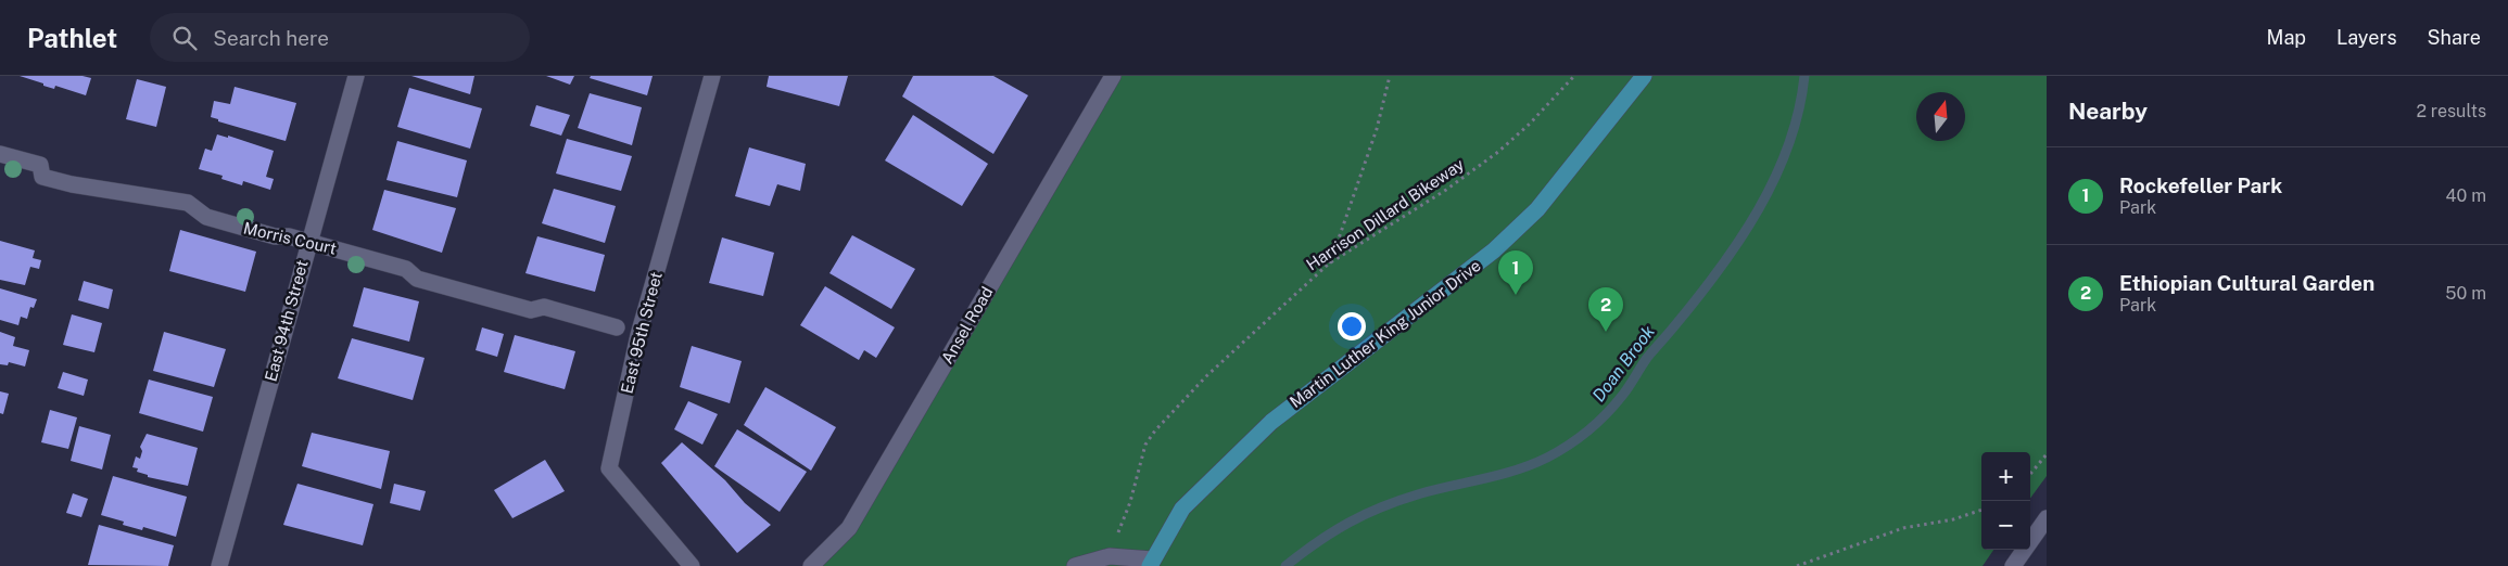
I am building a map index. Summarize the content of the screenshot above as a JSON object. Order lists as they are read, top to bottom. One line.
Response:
{"streets":{"main road":["Martin Luther King Junior Drive"],"street":["Morris Court","East 94th Street","Ansel Road","East 95th Street"],"path":["Harrison Dillard Bikeway"]},"crossings":[["Morris Court","East 94th Street"]],"water":["Doan Brook"],"north":"top","page":{"header":"Pathlet","search":"Search here","nav":["Map","Layers","Share"],"heading":["Nearby","2 results"],"list":[{"mark":"1","name":"Rockefeller Park","note":"Park","value":"40 m"},{"mark":"2","name":"Ethiopian Cultural Garden","note":"Park","value":"50 m"}],"pins":["1","2"],"map_buttons":["+","−"]}}
